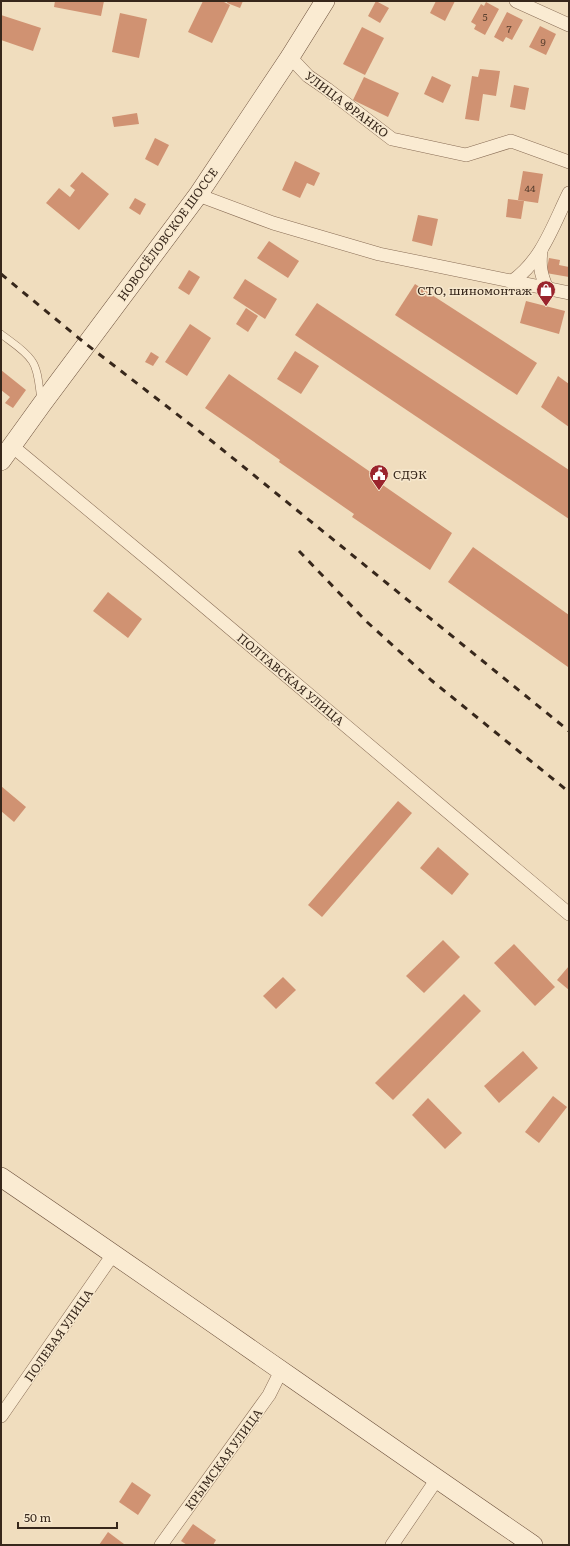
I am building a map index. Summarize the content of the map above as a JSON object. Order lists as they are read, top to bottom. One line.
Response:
{"streets":{"main road":["НОВОСЁЛОВСКОЕ ШОССЕ"],"street":["УЛИЦА ФРАНКО","ПОЛТАВСКАЯ УЛИЦА","ПОЛЕВАЯ УЛИЦА","КРЫМСКАЯ УЛИЦА"]},"crossings":[["УЛИЦА ФРАНКО","НОВОСЁЛОВСКОЕ ШОССЕ"],["НОВОСЁЛОВСКОЕ ШОССЕ","ПОЛТАВСКАЯ УЛИЦА"]],"places":{"shop":["СТО, шиномонтаж"],"public building":["СДЭК"]},"house_numbers":["5","7","9","44"],"scale_bar":"50 m"}
